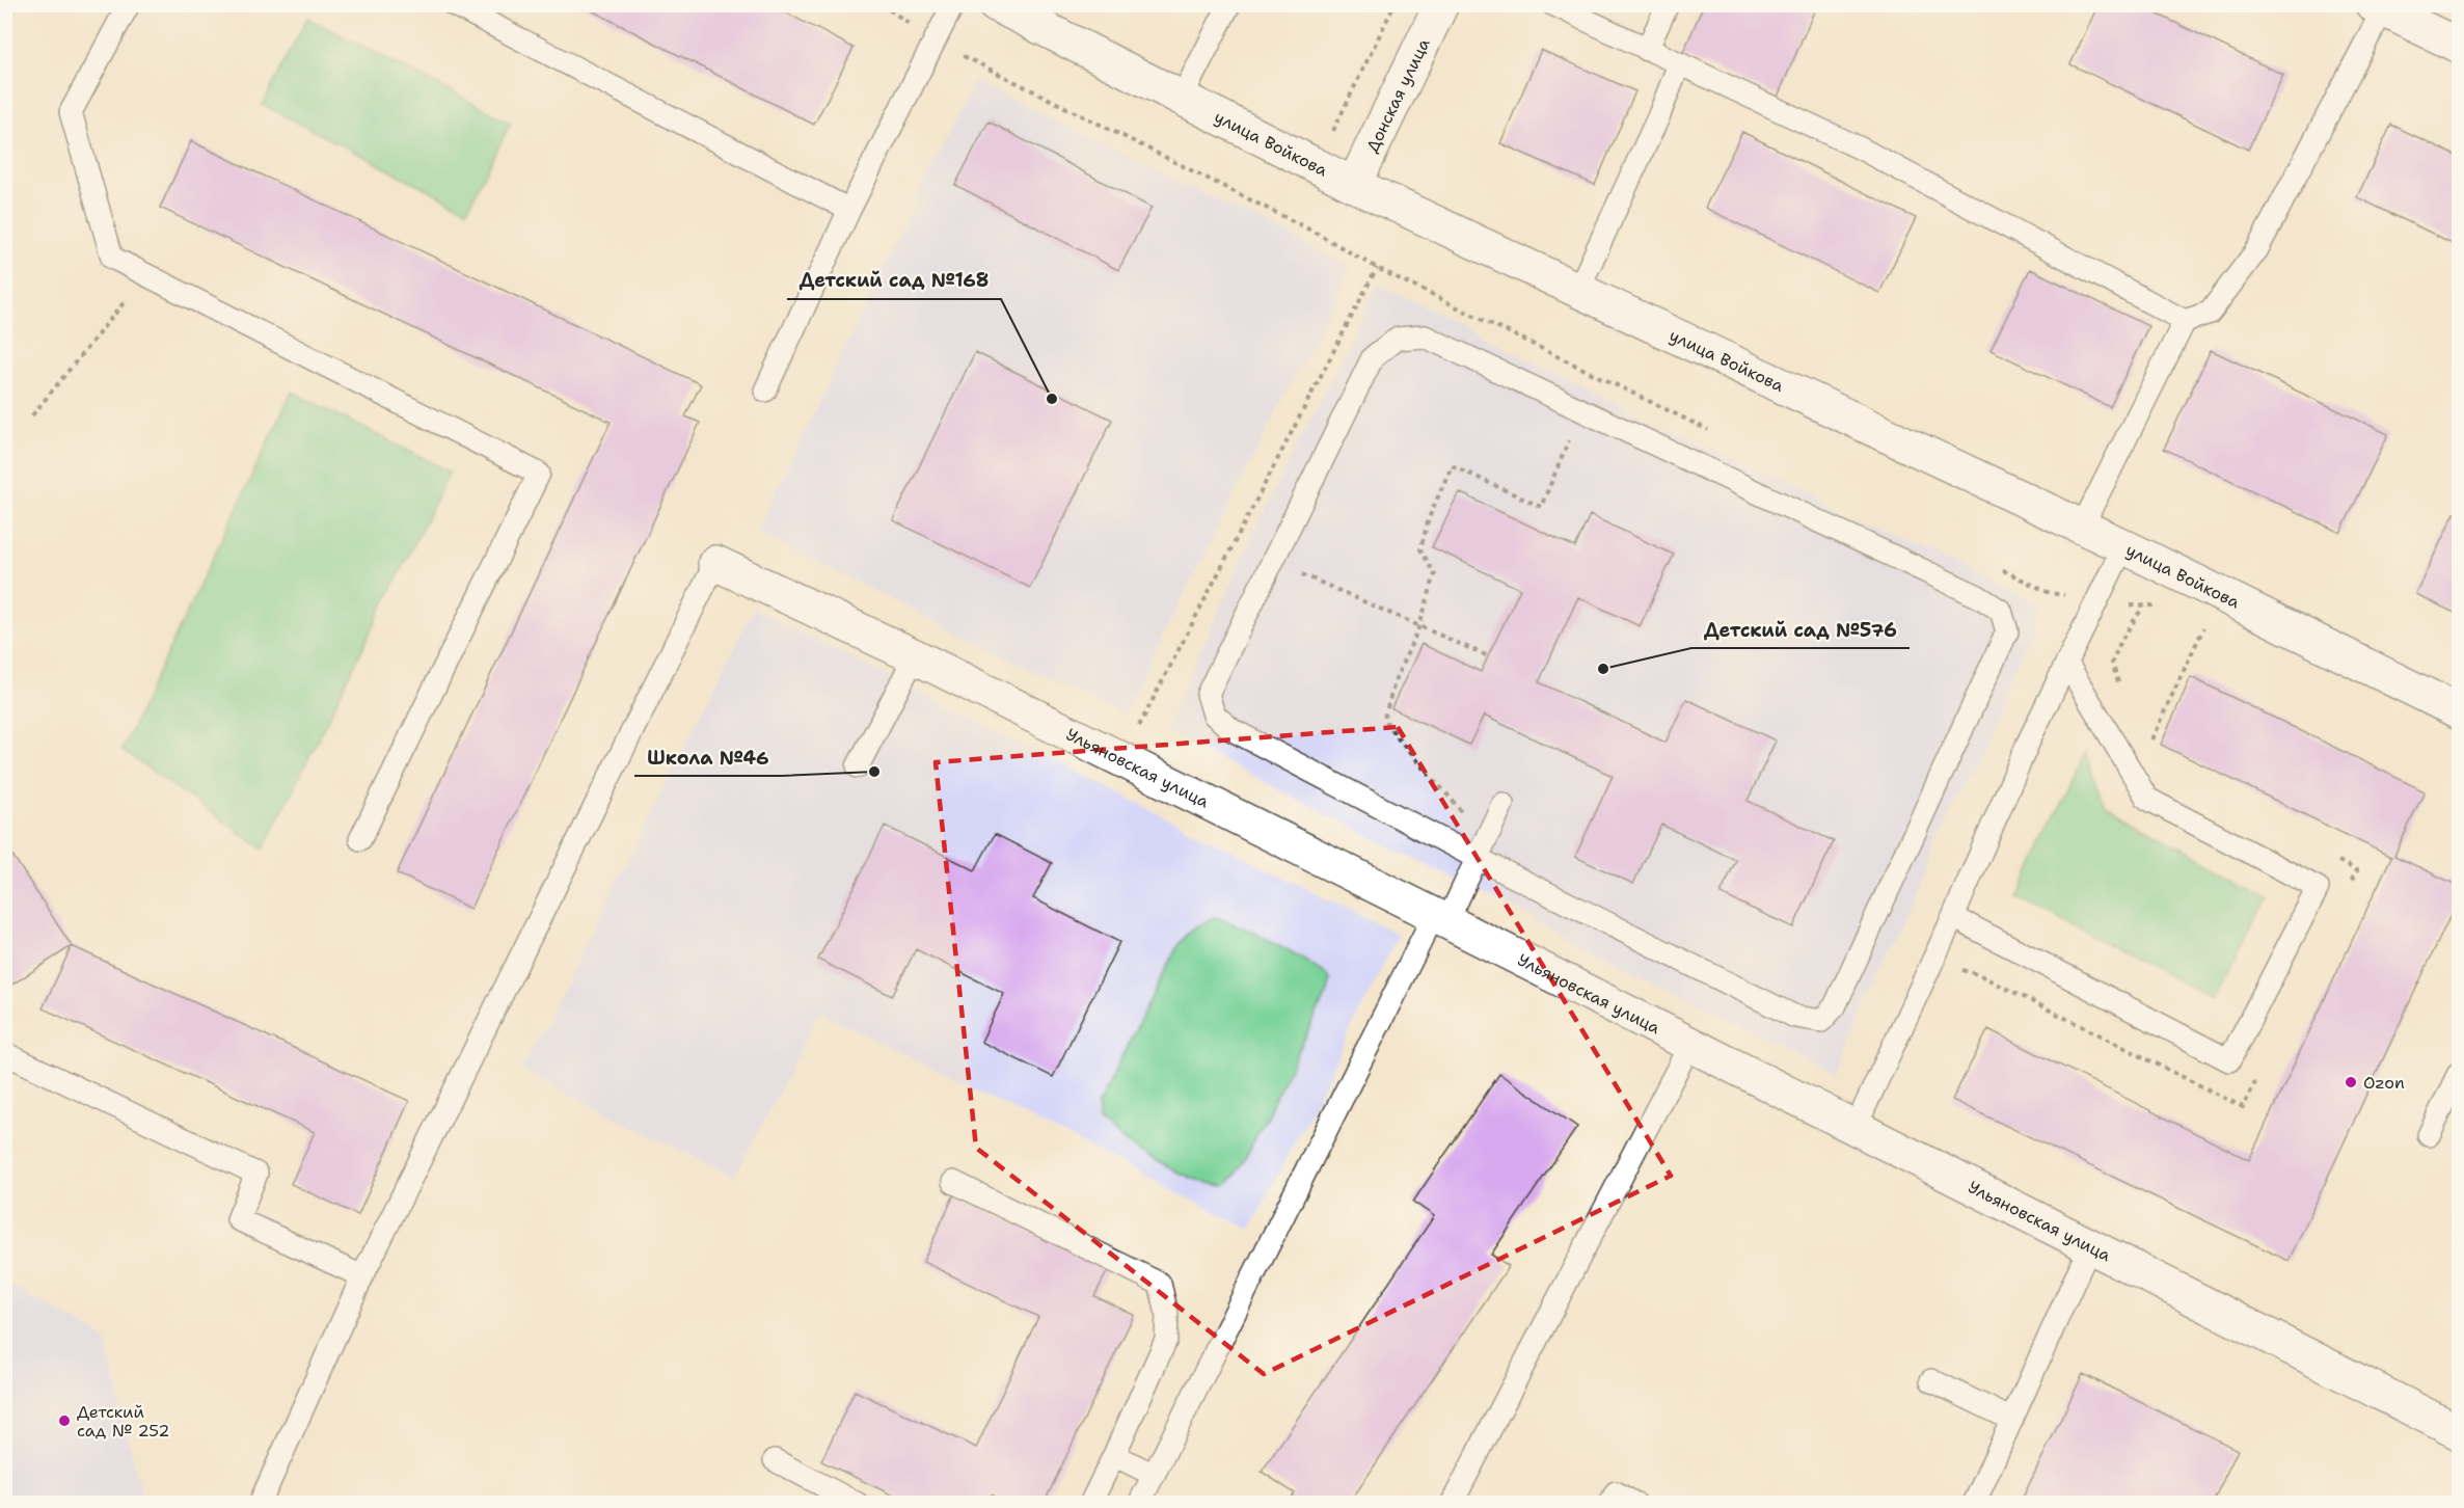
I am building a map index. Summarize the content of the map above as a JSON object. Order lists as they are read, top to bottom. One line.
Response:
{"streets":{"street":["Донская улица","улица Войкова","Ульяновская улица"]},"crossings":[["Донская улица","улица Войкова"]],"places":["Детский сад №168","Детский сад №576","Школа №46","Ozon","Детский сад № 252"]}
